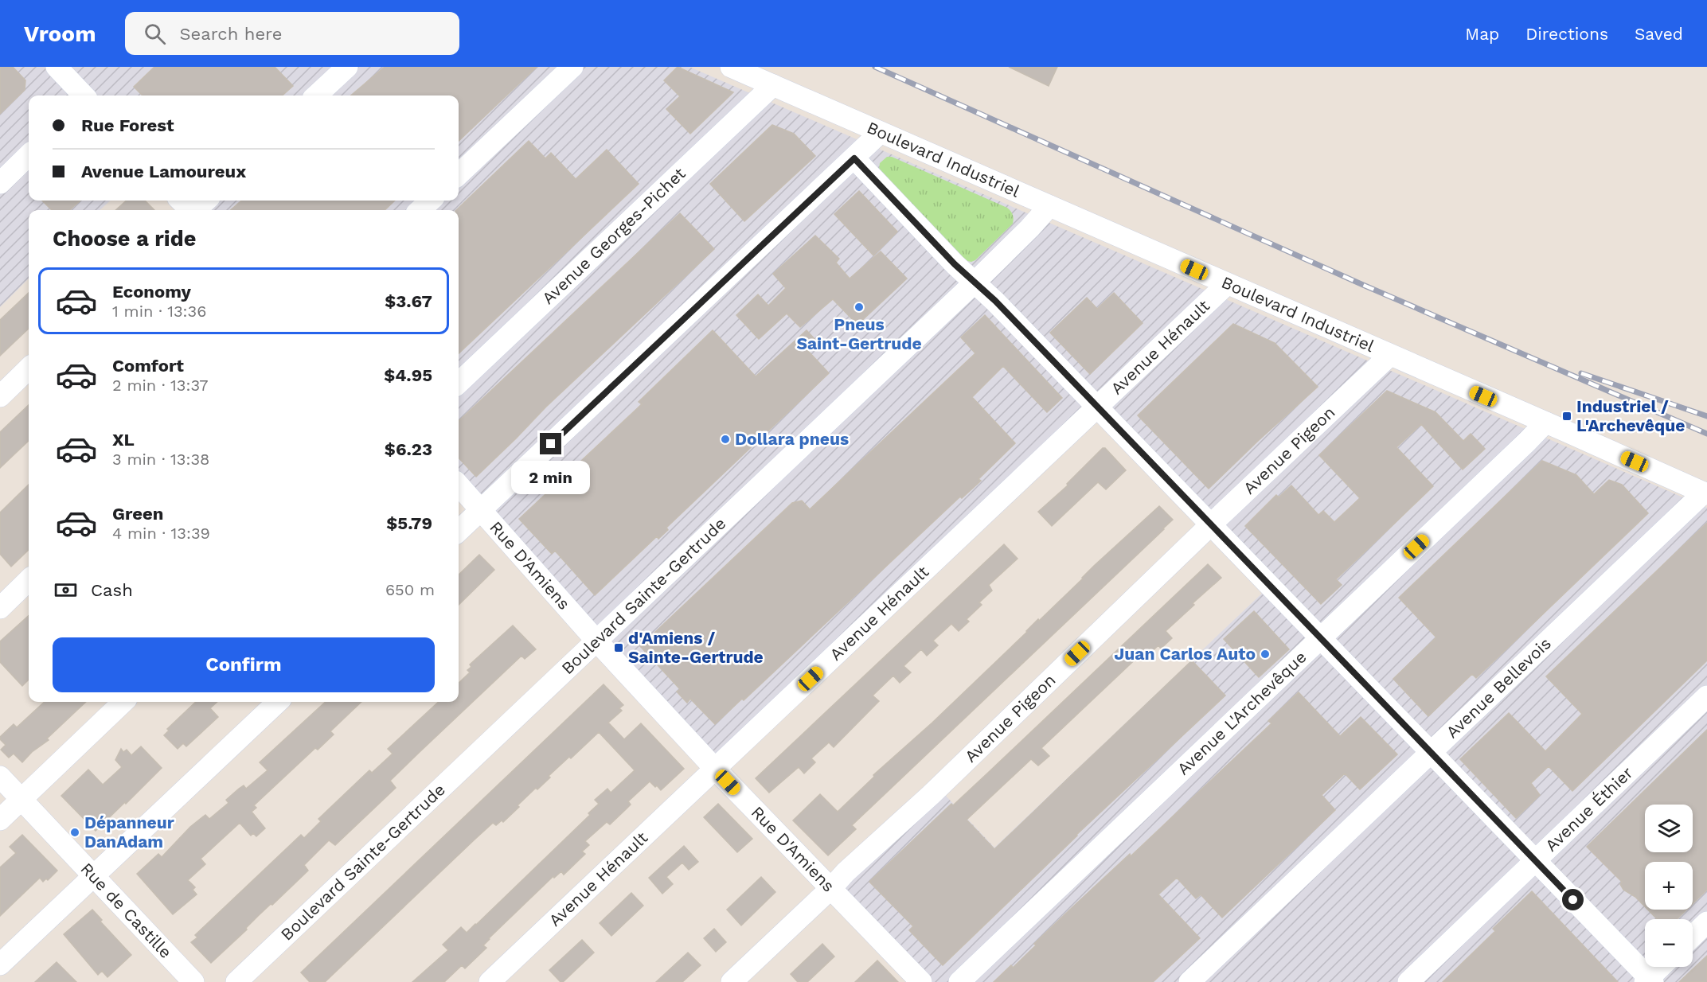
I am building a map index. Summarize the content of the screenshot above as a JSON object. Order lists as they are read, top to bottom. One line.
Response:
{"streets":{"street":["Boulevard Industriel","Avenue Georges-Pichet","Avenue Hénault","Avenue Pigeon","Rue D'Amiens","Boulevard Sainte-Gertrude","Avenue Bellevois","Avenue L'Archevêque","Avenue Éthier","Rue de Castille"]},"crossings":[["Boulevard Industriel","Avenue Georges-Pichet"],["Boulevard Industriel","Avenue Hénault"],["Boulevard Industriel","Avenue Pigeon"],["Boulevard Industriel","Boulevard Sainte-Gertrude"],["Boulevard Industriel","Avenue Bellevois"],["Boulevard Industriel","Avenue L'Archevêque"],["Avenue Hénault","Rue D'Amiens"],["Avenue Pigeon","Rue D'Amiens"],["Rue D'Amiens","Boulevard Sainte-Gertrude"]],"places":{"other":["Pneus Saint-Gertrude","Dollara pneus","Juan Carlos Auto","Dépanneur DanAdam"],"transit":["Industriel / L'Archevêque","d'Amiens / Sainte-Gertrude"]},"page":{"header":"Vroom","search":"Search here","nav":["Map","Directions","Saved"],"banner":["Rue Forest","Avenue Lamoureux"],"heading":"Choose a ride","list":[{"name":"Economy","note":"1 min · 13:36","value":"$3.67"},{"name":"Comfort","note":"2 min · 13:37","value":"$4.95"},{"name":"XL","note":"3 min · 13:38","value":"$6.23"},{"name":"Green","note":"4 min · 13:39","value":"$5.79"}],"bubble":"2 min","pay":["Cash","650 m"],"buttons":"Confirm","map_buttons":["+","−"]}}
